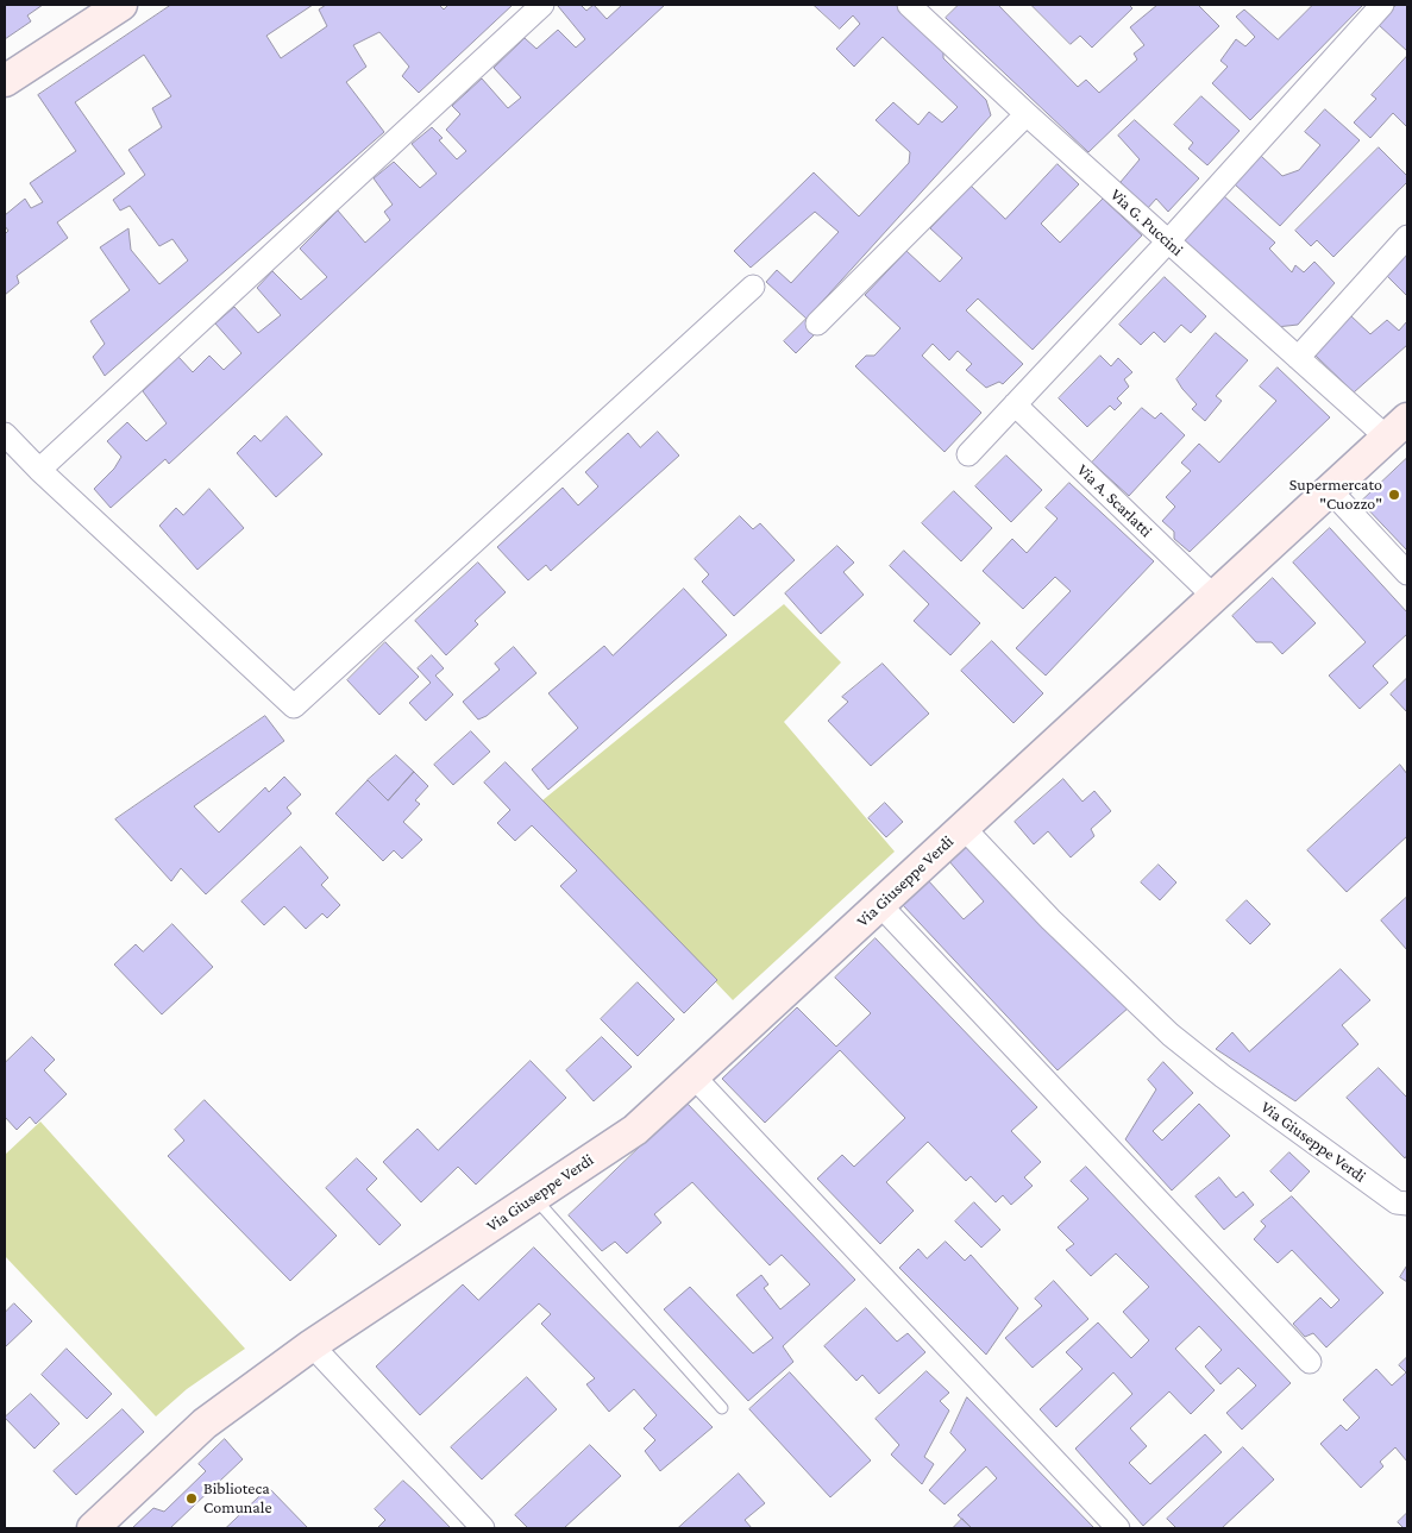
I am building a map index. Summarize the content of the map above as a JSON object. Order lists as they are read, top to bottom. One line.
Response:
{"streets":{"street":["Via G. Puccini","Via A. Scarlatti","Via Giuseppe Verdi"]},"crossings":[["Via G. Puccini","Via Giuseppe Verdi"],["Via A. Scarlatti","Via Giuseppe Verdi"]],"places":["Supermercato \"Cuozzo\"","Biblioteca Comunale"]}
